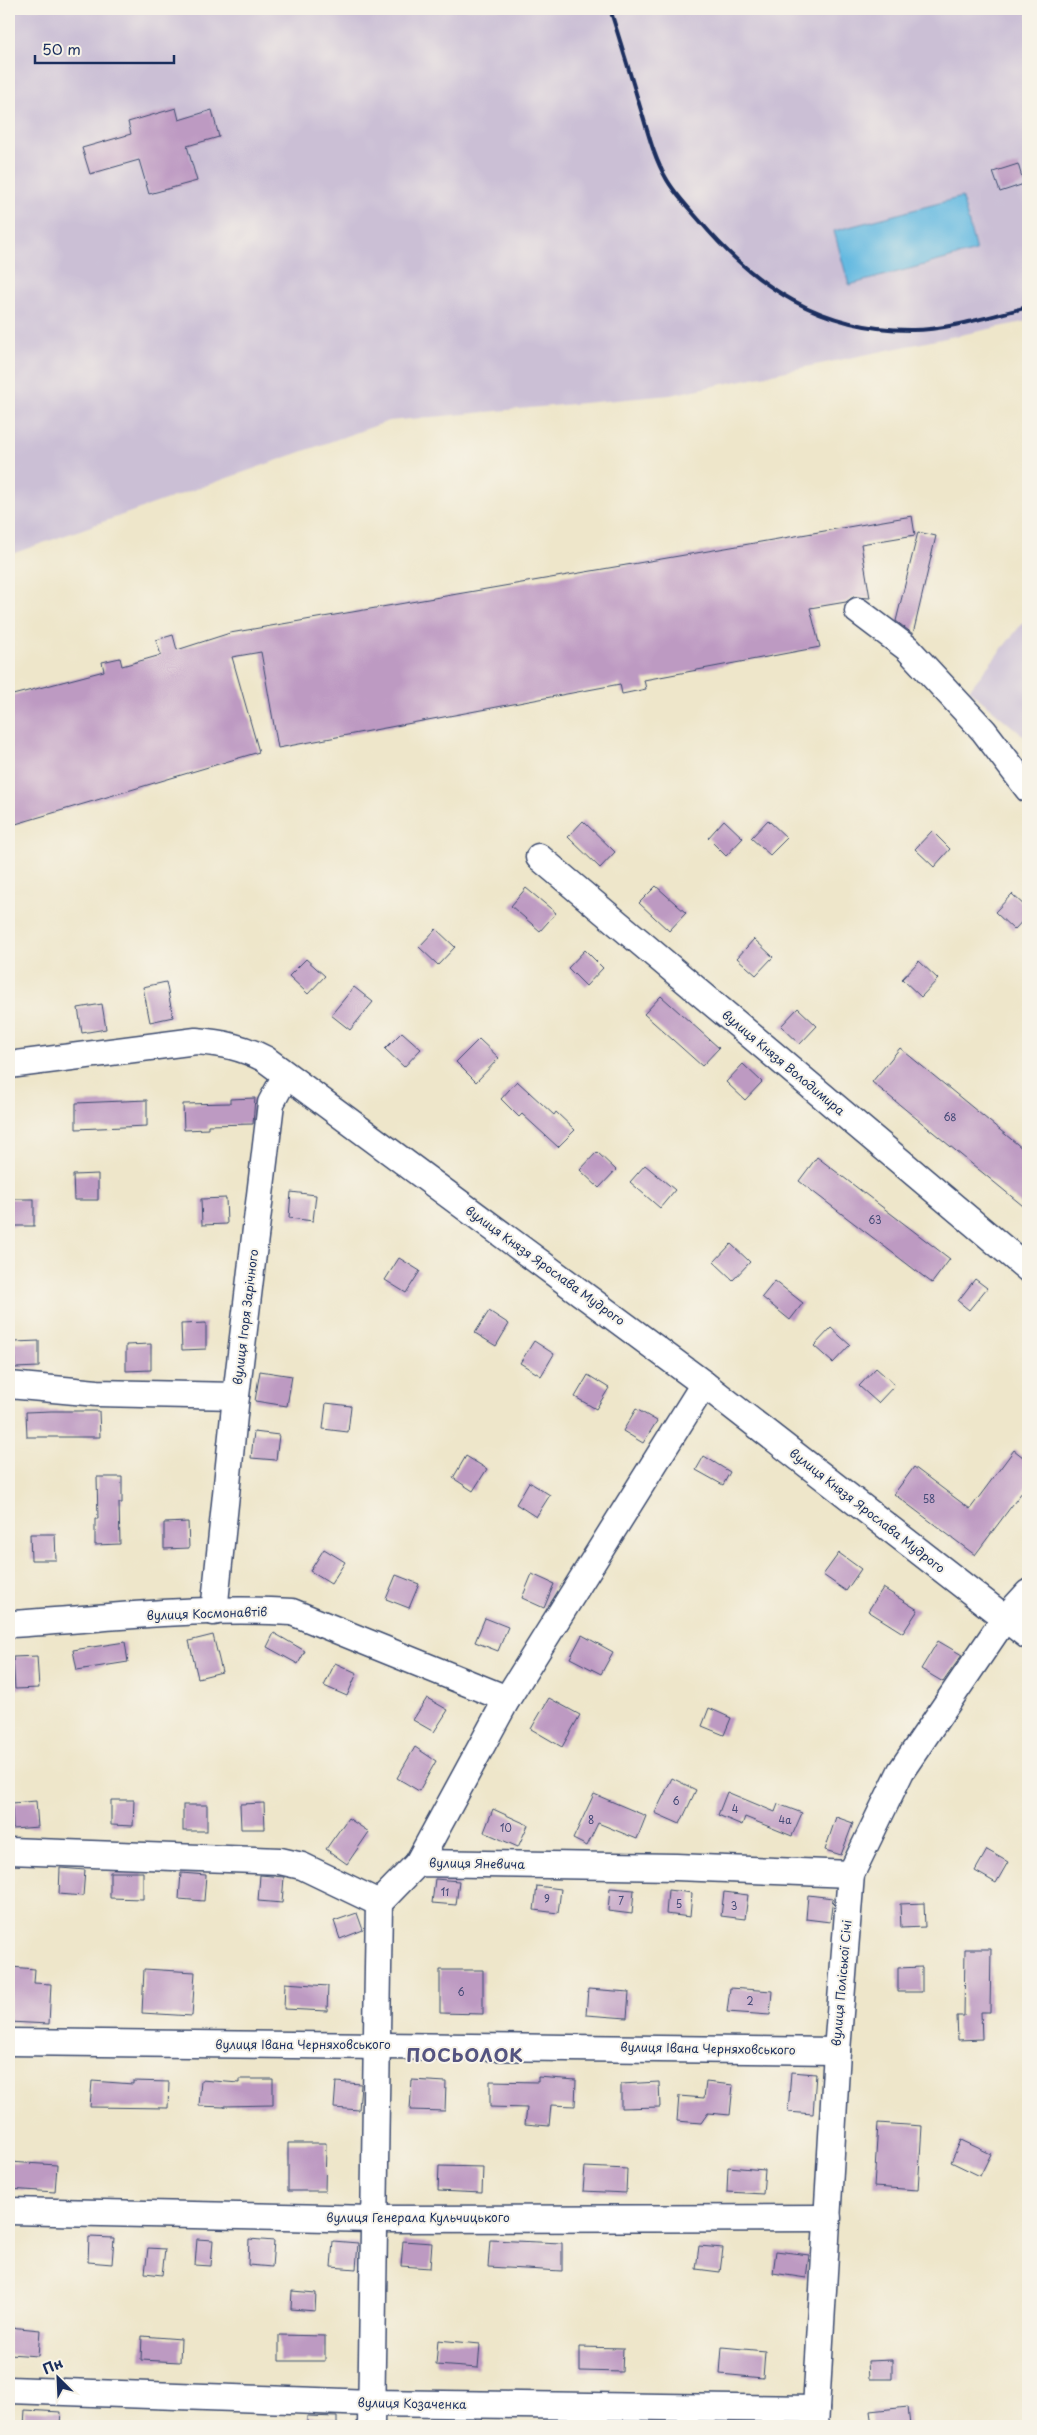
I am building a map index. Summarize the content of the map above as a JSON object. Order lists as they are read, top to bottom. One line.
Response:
{"streets":{"street":["вулиця Князя Володимира","вулиця Князя Ярослава Мудрого","вулиця Ігоря Зарічного","вулиця Космонавтів","вулиця Яневича","вулиця Поліської Січі","вулиця Івана Черняховського","вулиця Генерала Кульчицького","вулиця Козаченка"]},"crossings":[["вулиця Князя Ярослава Мудрого","вулиця Ігоря Зарічного"],["вулиця Князя Ярослава Мудрого","вулиця Поліської Січі"],["вулиця Яневича","вулиця Поліської Січі"],["вулиця Поліської Січі","вулиця Івана Черняховського"],["вулиця Поліської Січі","вулиця Генерала Кульчицького"],["вулиця Поліської Січі","вулиця Козаченка"]],"districts":["ПОСЬОЛОК"],"house_numbers":["68","63","58","6","4","8","4а","10","11","9","7","5","3","6","2"],"scale_bar":"50 m","north":"top left"}
